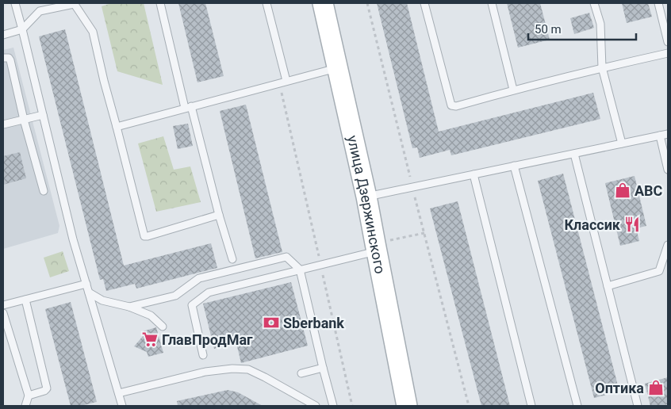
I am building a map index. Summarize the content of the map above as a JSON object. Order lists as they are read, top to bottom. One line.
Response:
{"streets":{"main road":["улица Дзержинского"]},"places":{"shop":["ABC","Оптика"],"restaurant":["Классик"],"bank":["Sberbank"],"supermarket":["ГлавПродМаг"]},"scale_bar":"50 m"}
